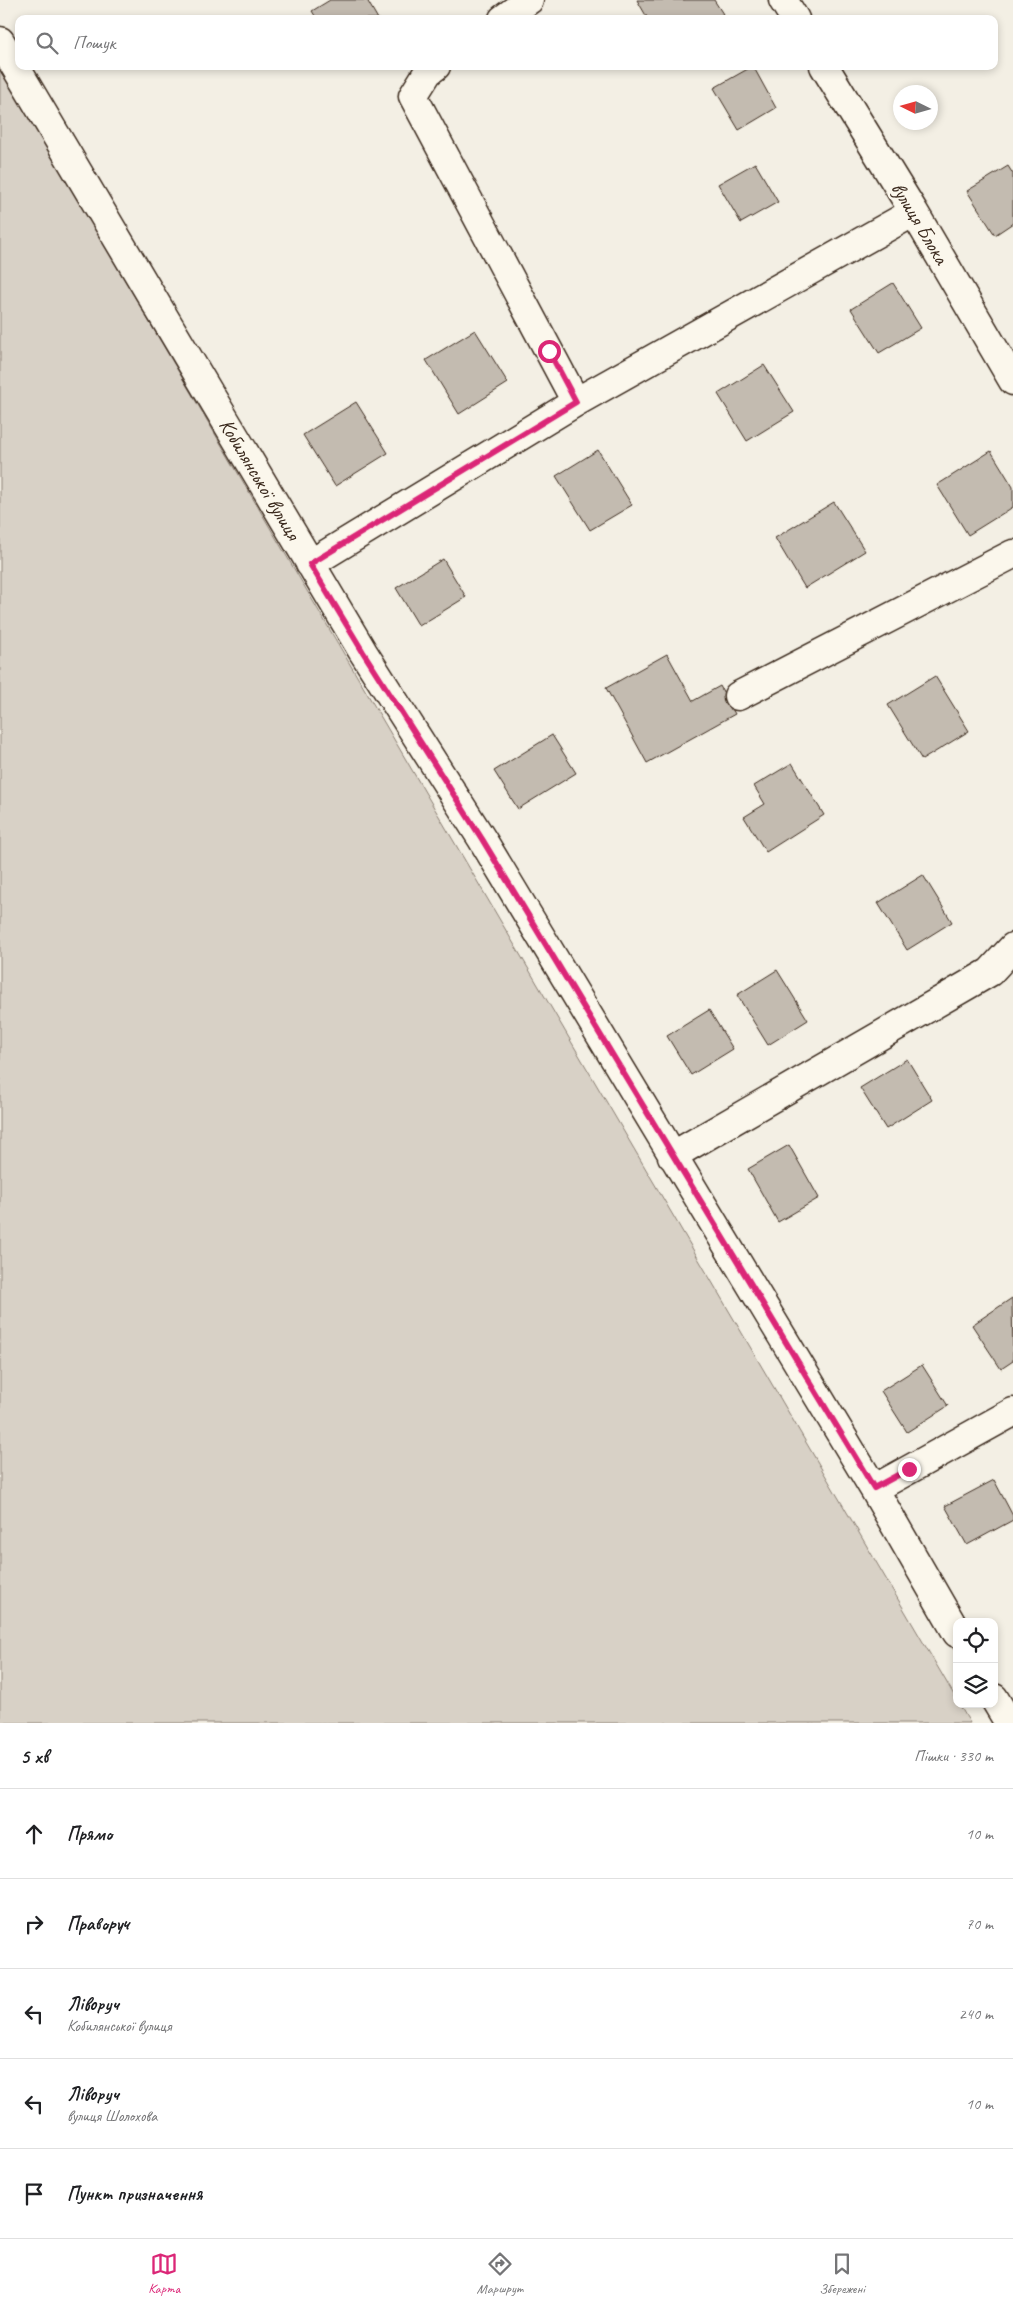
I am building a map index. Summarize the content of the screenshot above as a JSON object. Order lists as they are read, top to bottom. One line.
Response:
{"streets":{"street":["вулиця Блока","Кобилянської вулиця"]},"north":"left","page":{"search":"Пошук","heading":["5 хв","Пішки · 330 m"],"list":[["Прямо","10 m"],["Праворуч","70 m"],["Ліворуч","Кобилянської вулиця","240 m"],["Ліворуч","вулиця Шолохова","10 m"],"Пункт призначення"],"nav":["Карта","Маршрут","Збережені"]}}
